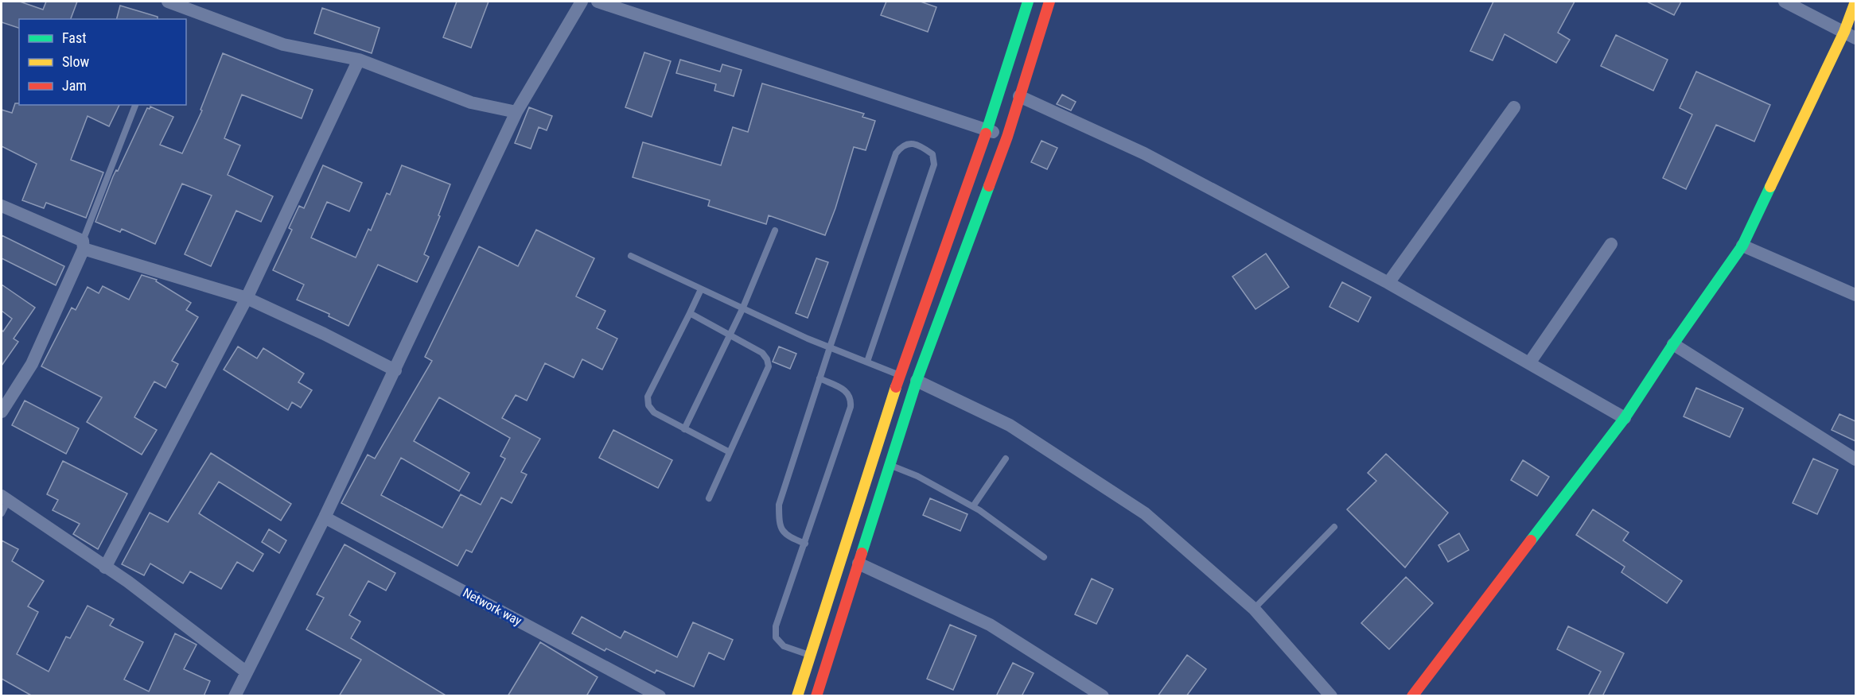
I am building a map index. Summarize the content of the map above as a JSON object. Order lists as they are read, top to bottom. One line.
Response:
{"streets":{"street":["Network way"]},"legend":["Fast","Slow","Jam"]}
